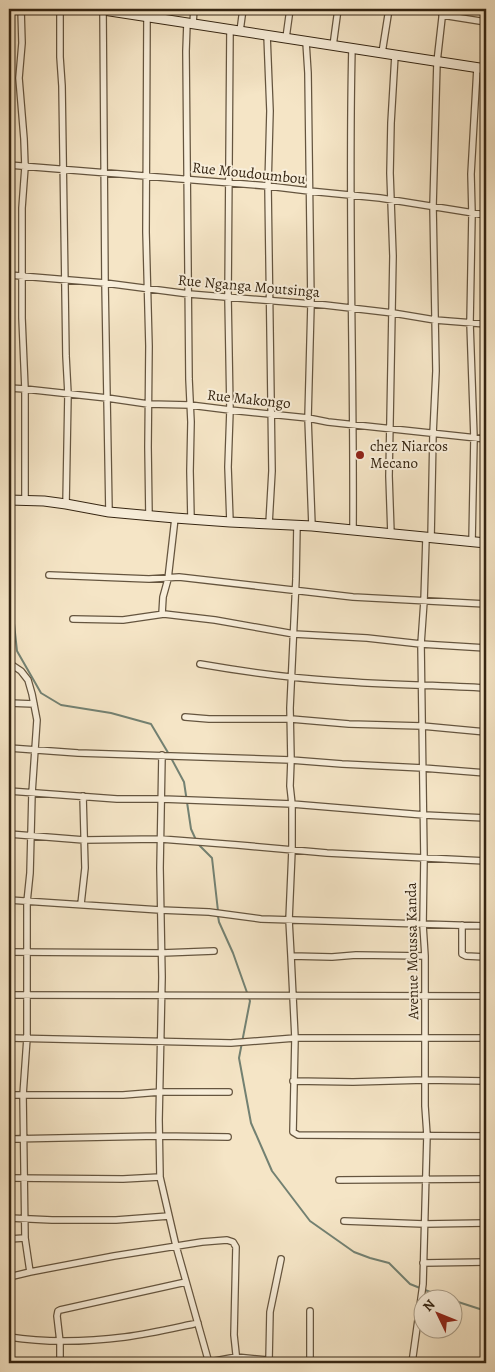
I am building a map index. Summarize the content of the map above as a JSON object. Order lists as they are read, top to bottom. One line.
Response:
{"streets":{"street":["Rue Moudoumbou","Rue Nganga Moutsinga","Rue Makongo","Avenue Moussa Kanda"]},"crossings":[["Rue Moudoumbou","Avenue Moussa Kanda"],["Rue Nganga Moutsinga","Avenue Moussa Kanda"],["Rue Makongo","Avenue Moussa Kanda"]],"places":["chez Niarcos Mecano"],"north":"top left"}
